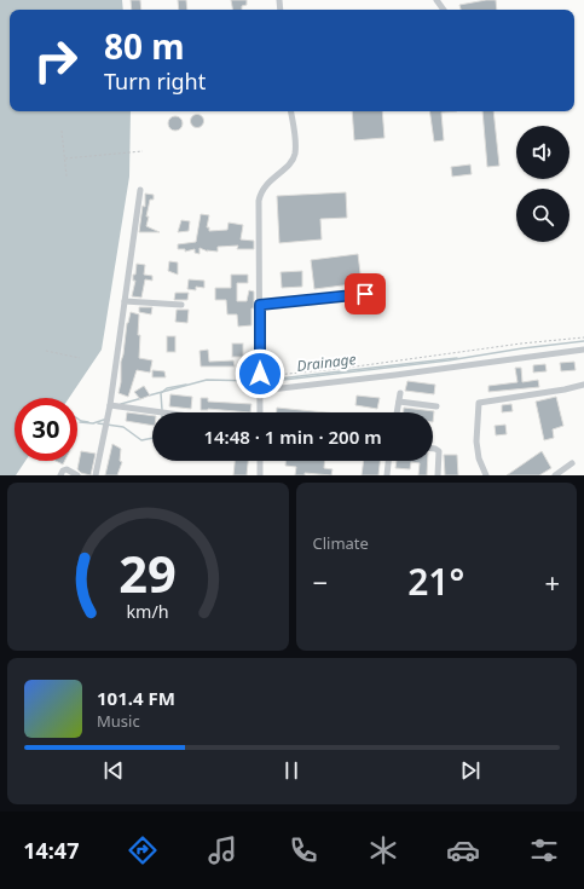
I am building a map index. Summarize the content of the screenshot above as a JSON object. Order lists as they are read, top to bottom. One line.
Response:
{"water":["Drainage"],"page":{"turn":["80 m","Turn right"],"limit":"30","trip":"14:48 · 1 min · 200 m","tile":"Climate","heat":["−","21°","+"],"song":["101.4 FM","Music"],"tabs":"14:47","gauge":["29","km/h"]}}
